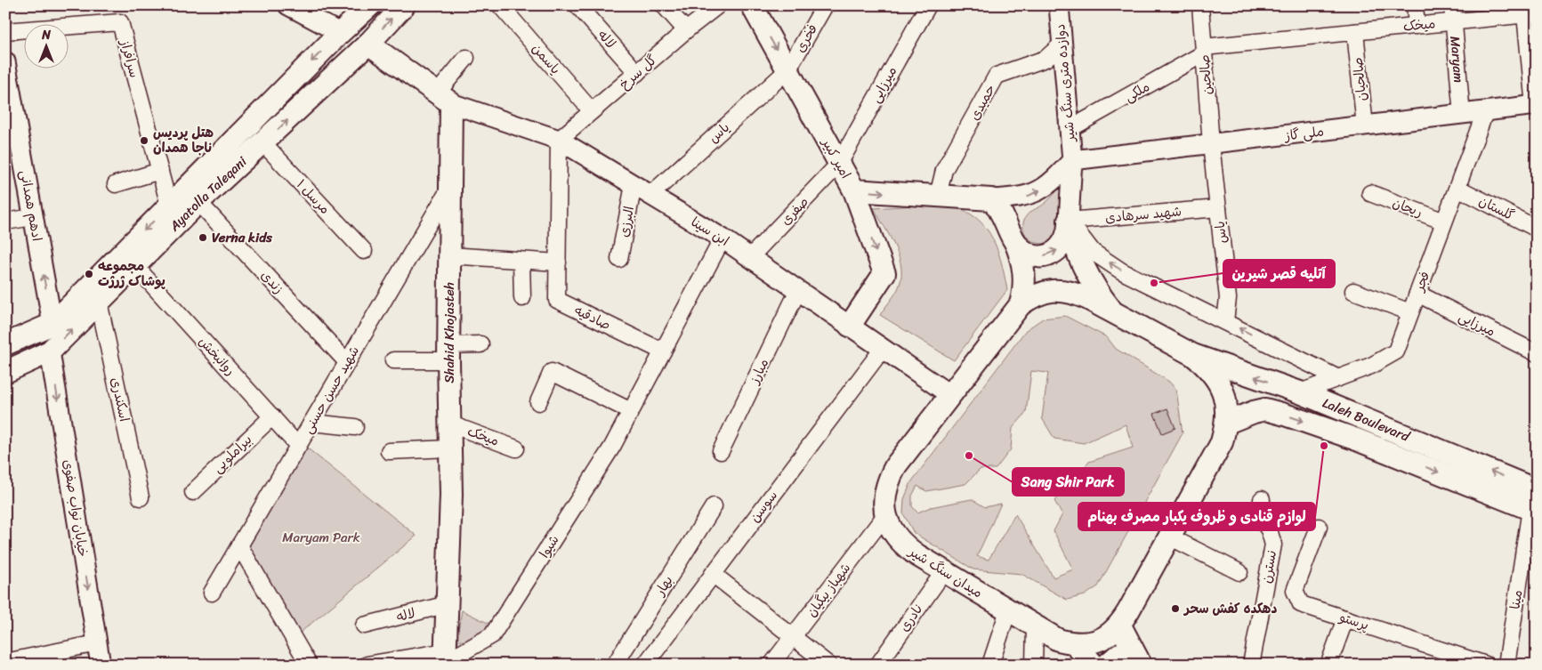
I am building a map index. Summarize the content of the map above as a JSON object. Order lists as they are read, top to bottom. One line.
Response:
{"streets":{"main road":["امیر کبیر","Ayatolla Taleqani","Shahid Khojasteh","Laleh Boulevard","میدان سنگ شیر"],"street":["میخک","فخری","لاله","سرافراز","یاسمن","Maryam","گل سرخ","صالحین","صالحیان","دوازده متری سنگ شیر","میرزایی","ملکی","حمیدی","یاس","ملی گاز","مرسل ۱","ادهم همدانی","ریحان","گلستان","صفری","شهید سرهادی","البرزی","ابن سینا","فجر","زندی","صادقیه","روانبخش","مبارز","شهید حسن حسنی","اسکندری","بیراملویی","سوسن","خیابان نواب صفوی","شیوا","نسترن","بهار","شهباز بیگیان","مینا","نادری","پرستو"]},"crossings":[["میخک","Maryam"],["میخک","صالحیان"],["میخک","ملکی"],["میخک","Shahid Khojasteh"],["فخری","یاس"],["فخری","امیر کبیر"],["لاله","گل سرخ"],["لاله","Shahid Khojasteh"],["سرافراز","Ayatolla Taleqani"],["یاسمن","گل سرخ"],["Maryam","ملی گاز"],["گل سرخ","ابن سینا"],["گل سرخ","صادقیه"],["صالحین","ملکی"],["صالحین","یاس"],["صالحین","ملی گاز"],["صالحیان","ملکی"],["صالحیان","ملی گاز"],["دوازده متری سنگ شیر","ملکی"],["دوازده متری سنگ شیر","حمیدی"],["دوازده متری سنگ شیر","ملی گاز"],["دوازده متری سنگ شیر","شهید سرهادی"],["میرزایی","امیر کبیر"],["میرزایی","صفری"],["میرزایی","فجر"],["حمیدی","امیر کبیر"],["یاس","ملی گاز"],["یاس","امیر کبیر"],["یاس","شهید سرهادی"],["یاس","ابن سینا"],["ملی گاز","فجر"],["امیر کبیر","صفری"],["Ayatolla Taleqani","مرسل ۱"],["Ayatolla Taleqani","ادهم همدانی"],["Ayatolla Taleqani","زندی"],["Ayatolla Taleqani","روانبخش"],["Ayatolla Taleqani","اسکندری"],["Ayatolla Taleqani","خیابان نواب صفوی"],["ریحان","فجر"],["گلستان","فجر"],["صفری","ابن سینا"],["البرزی","ابن سینا"],["ابن سینا","صادقیه"],["ابن سینا","Shahid Khojasteh"],["ابن سینا","مبارز"],["ابن سینا","سوسن"],["ابن سینا","شیوا"],["ابن سینا","میدان سنگ شیر"],["فجر","Laleh Boulevard"],["زندی","شهید حسن حسنی"],["صادقیه","شیوا"],["Shahid Khojasteh","شهید حسن حسنی"],["Shahid Khojasteh","شیوا"],["روانبخش","شهید حسن حسنی"],["روانبخش","بیراملویی"],["Laleh Boulevard","میدان سنگ شیر"],["Laleh Boulevard","مینا"],["میدان سنگ شیر","شهباز بیگیان"],["میدان سنگ شیر","نادری"]],"one_way":["امیر کبیر","ادهم همدانی","خیابان نواب صفوی"],"parks":["Maryam Park"],"places":["هتل پردیس ناجا همدان","Verna kids","مجموعه پوشاک ژرژت","آتلیه قصر شیرین","لوازم قنادی و ظروف یکبار مصرف بهنام","Sang Shir Park","دهکده کفش سحر"],"north":"top"}
